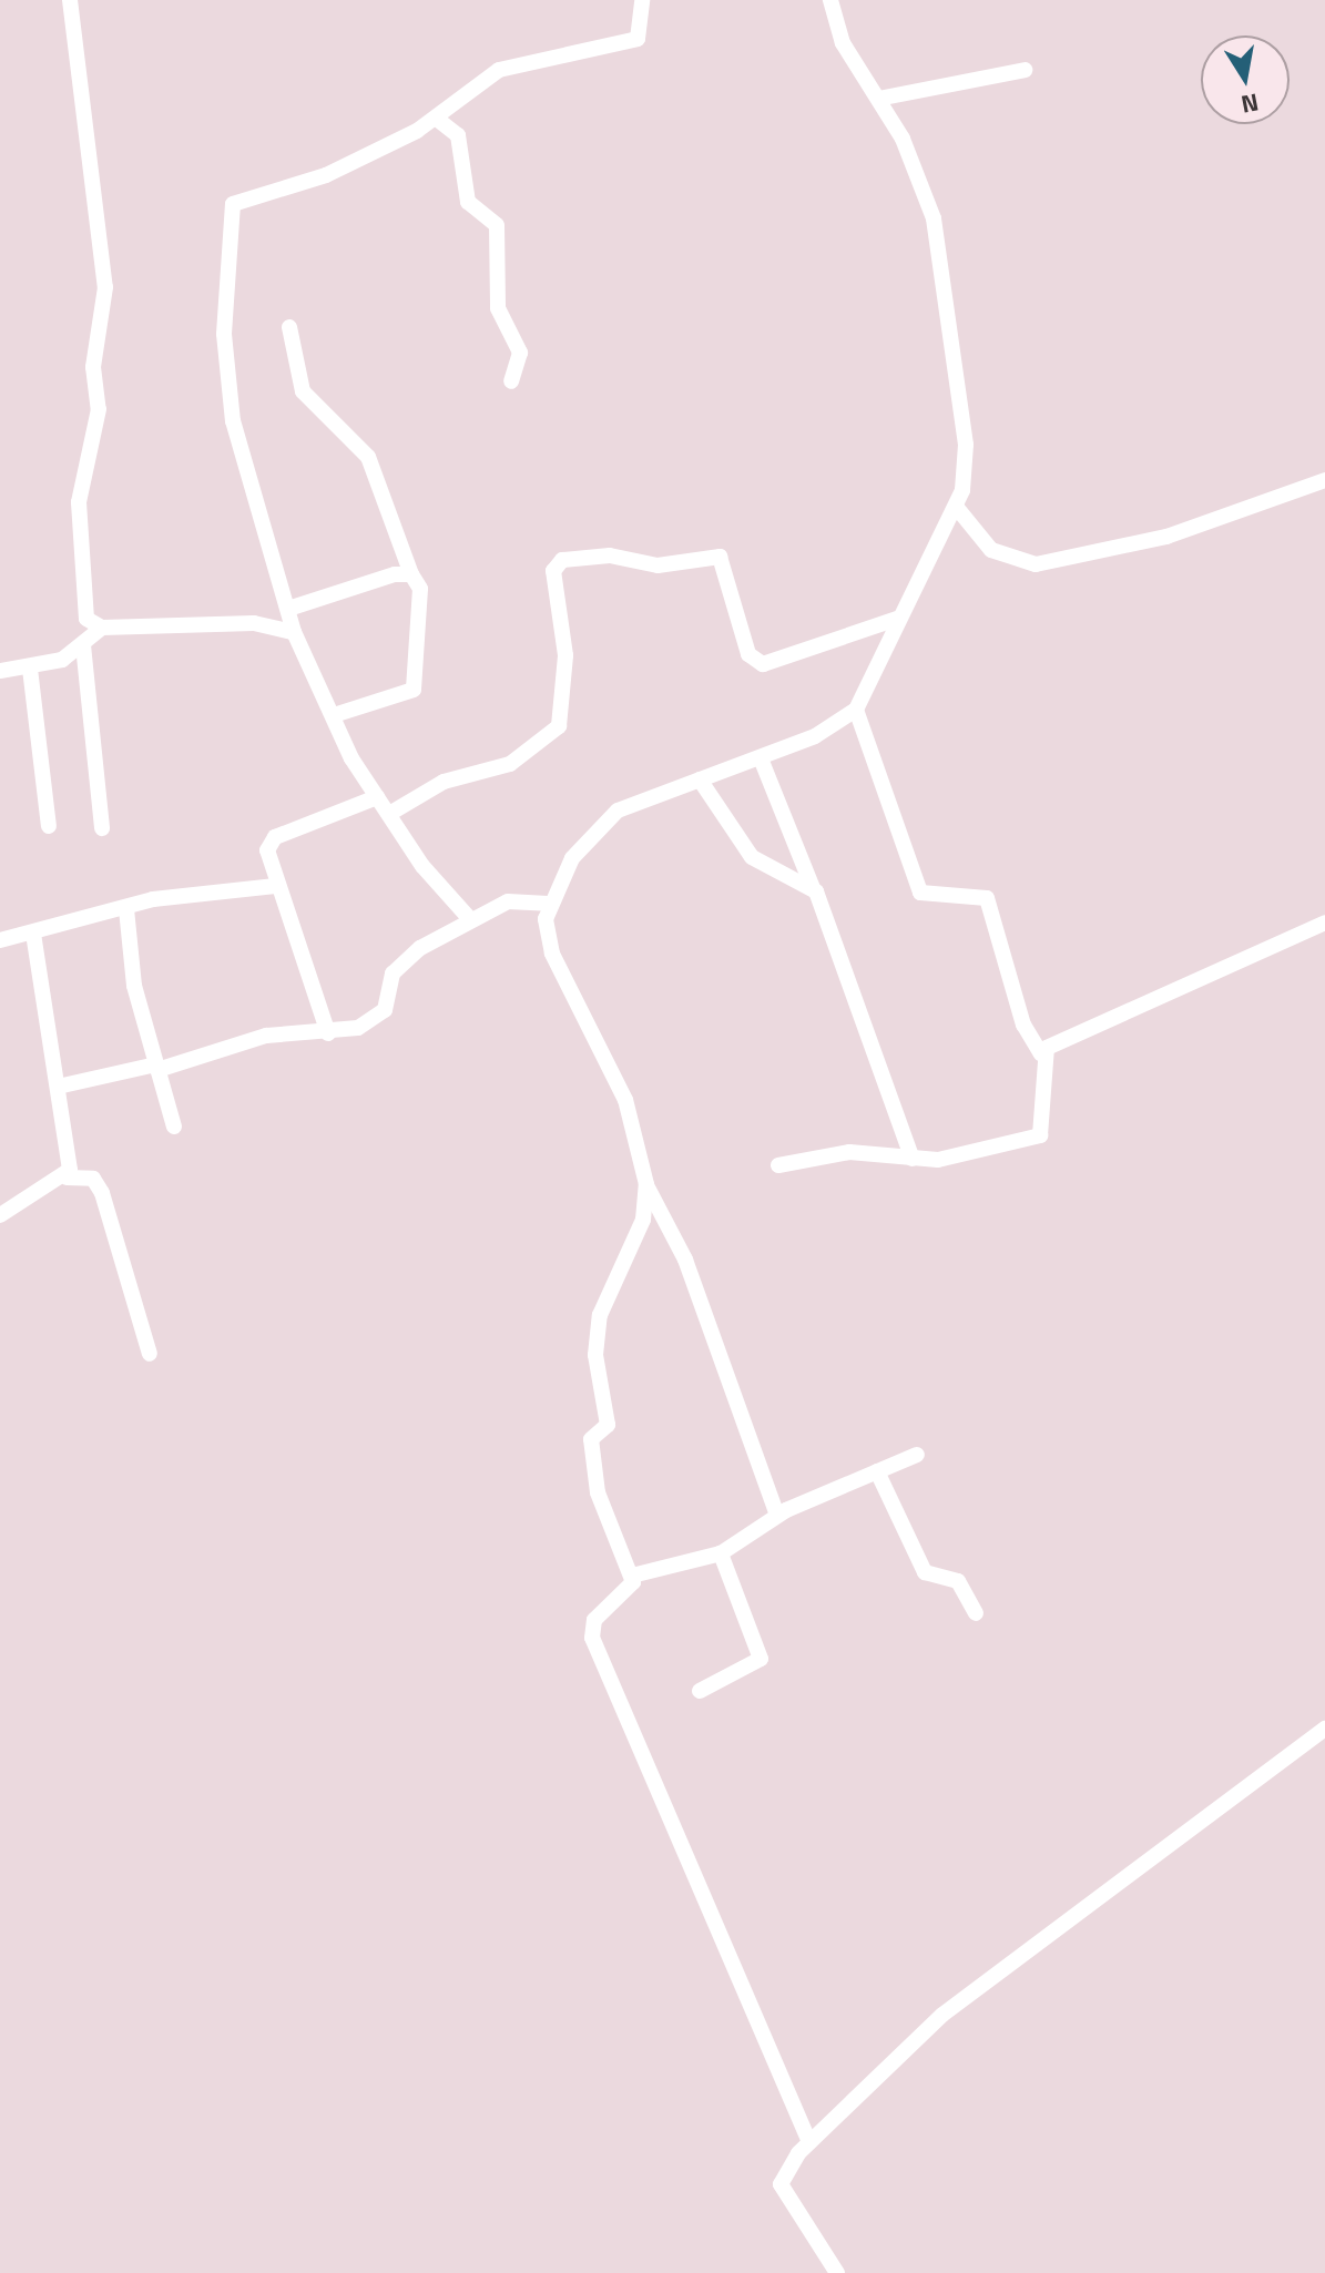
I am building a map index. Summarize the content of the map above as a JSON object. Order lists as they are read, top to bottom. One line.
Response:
{"north":"bottom"}
